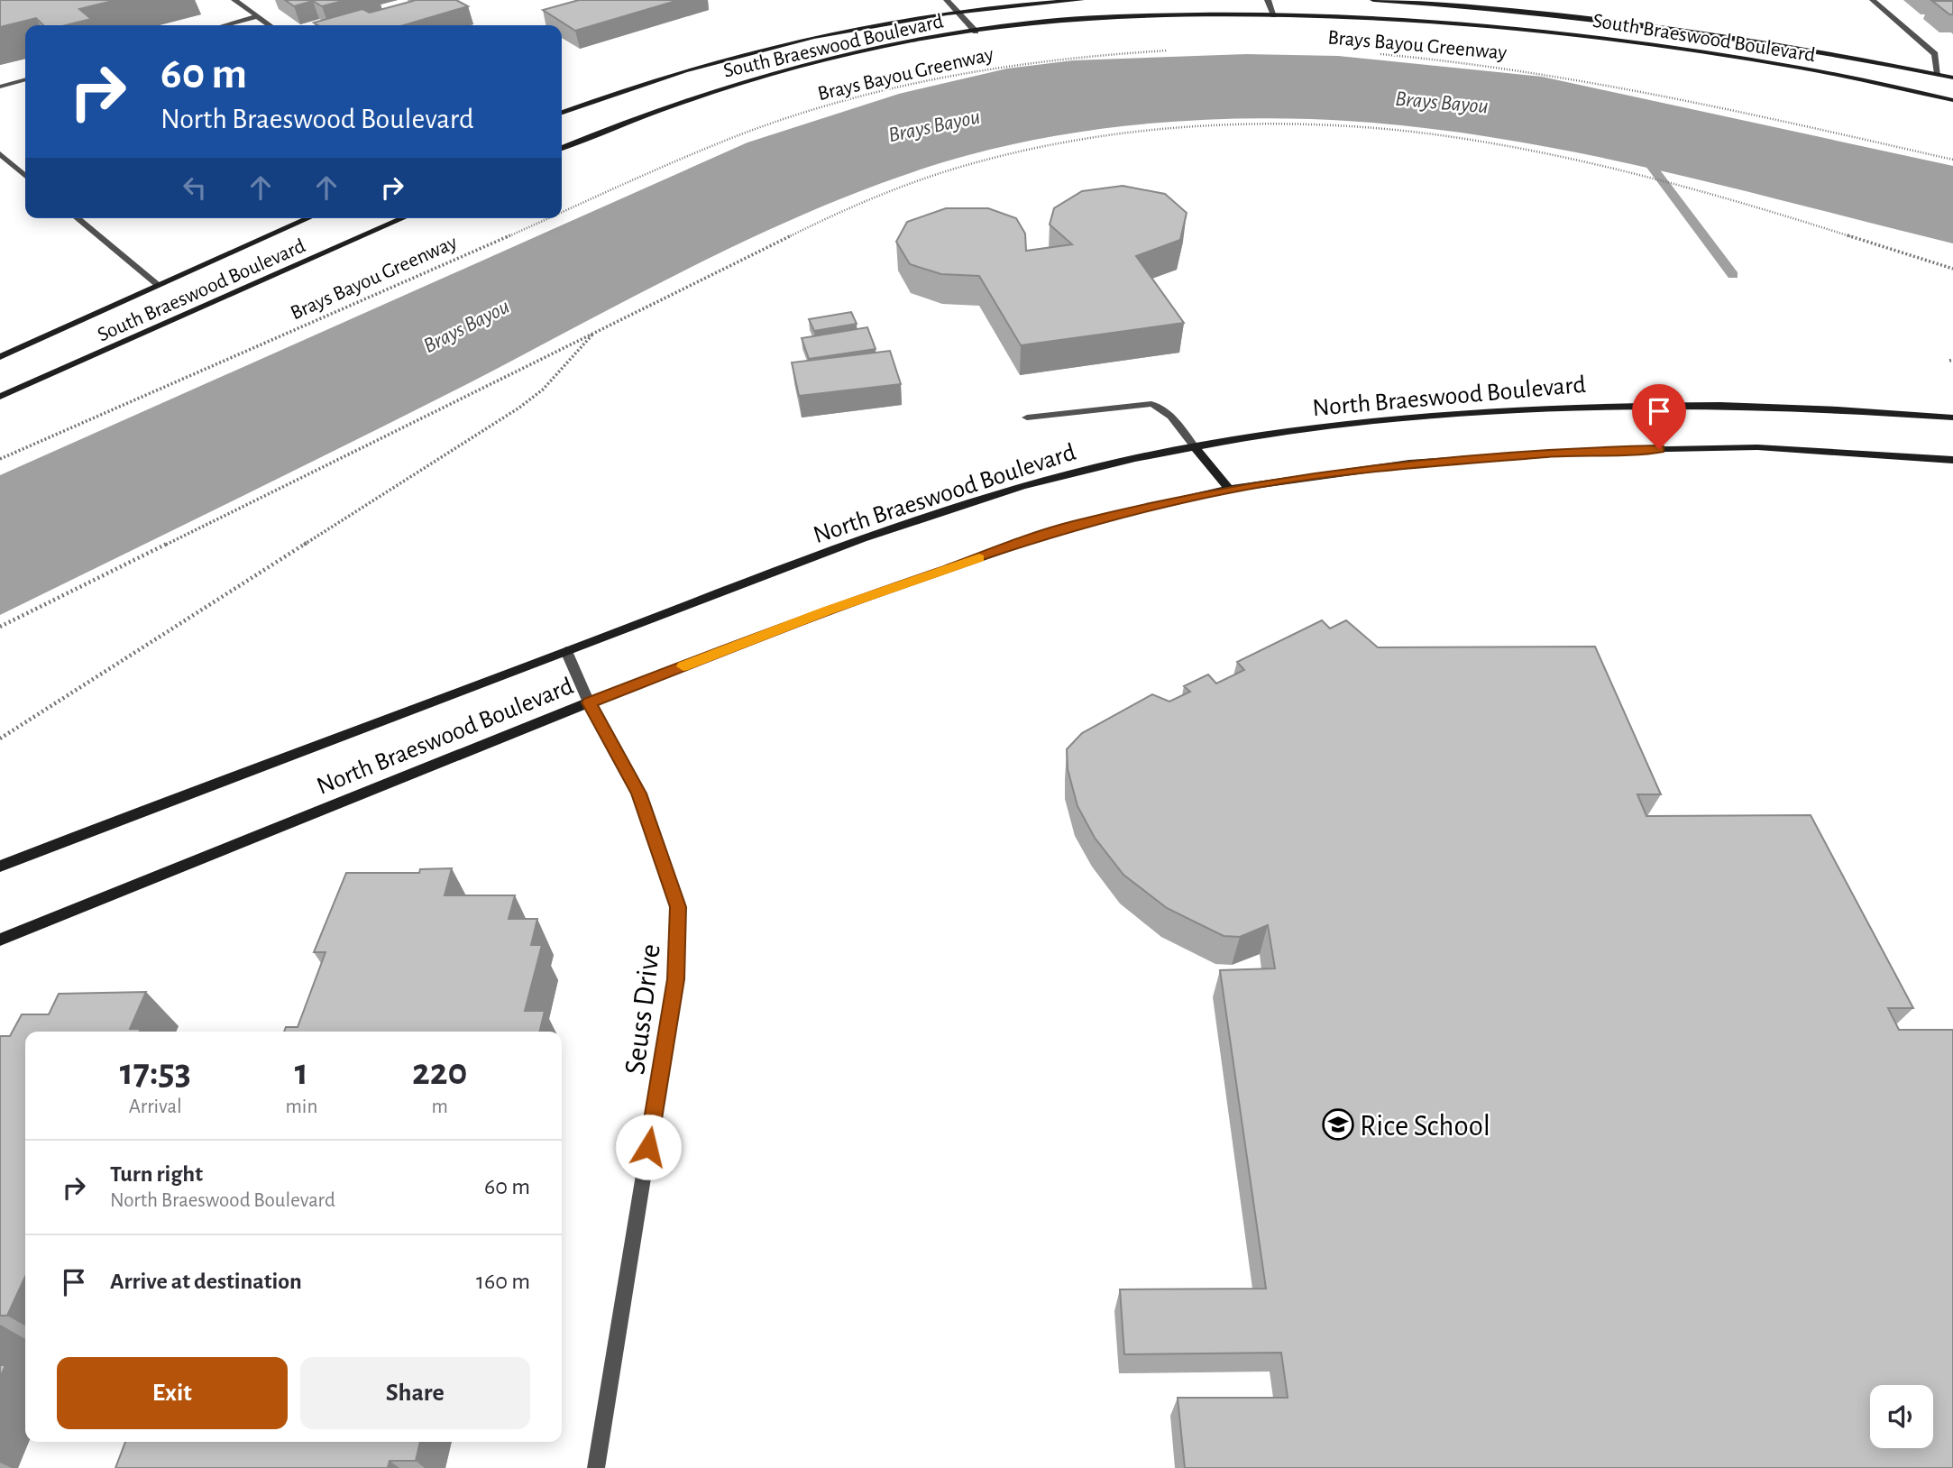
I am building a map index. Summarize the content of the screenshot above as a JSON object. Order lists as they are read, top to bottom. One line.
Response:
{"streets":{"main road":["South Braeswood Boulevard","North Braeswood Boulevard"],"street":["Seuss Drive"],"path":["Brays Bayou Greenway"]},"crossings":[["North Braeswood Boulevard","Seuss Drive"]],"water":["Brays Bayou"],"places":{"school or university":["Rice School"]},"page":{"turn":["60 m","North Braeswood Boulevard"],"eta":["17:53","Arrival","1","min","220","m"],"list":[{"name":"Turn right","note":"North Braeswood Boulevard","value":"60 m"},{"name":"Arrive at destination","value":"160 m"}],"buttons":["Exit","Share"]}}
